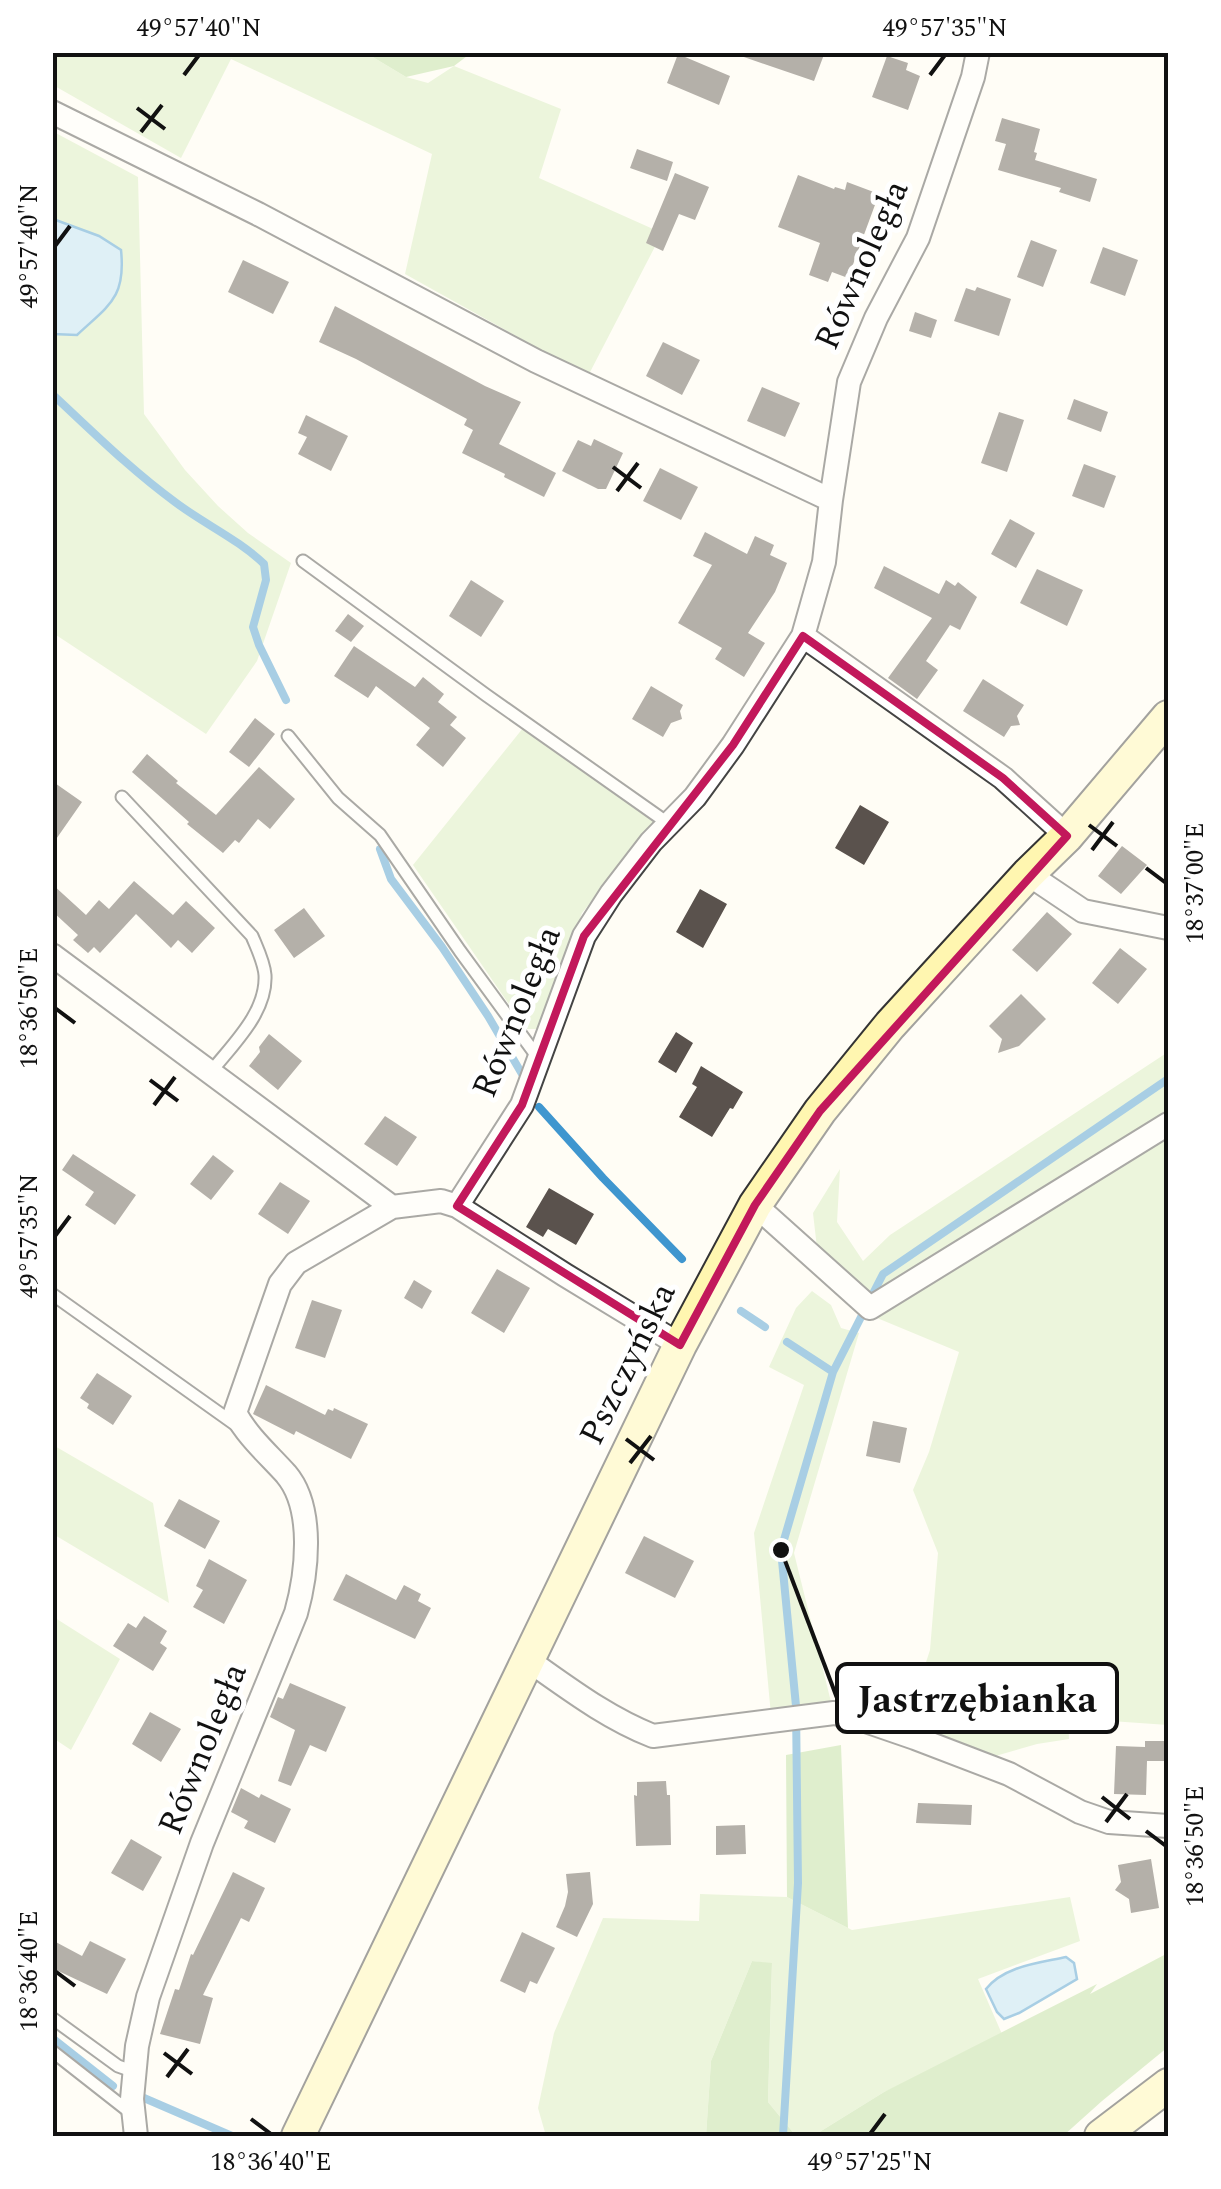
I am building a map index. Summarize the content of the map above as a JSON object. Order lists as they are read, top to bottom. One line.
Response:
{"streets":{"street":["Równoległa","Pszczyńska"]},"places":["Jastrzębianka"],"coordinates":["49°57'40\"N","49°57'35\"N","18°37'00\"E","18°36'50\"E","18°36'40\"E","49°57'25\"N"]}
